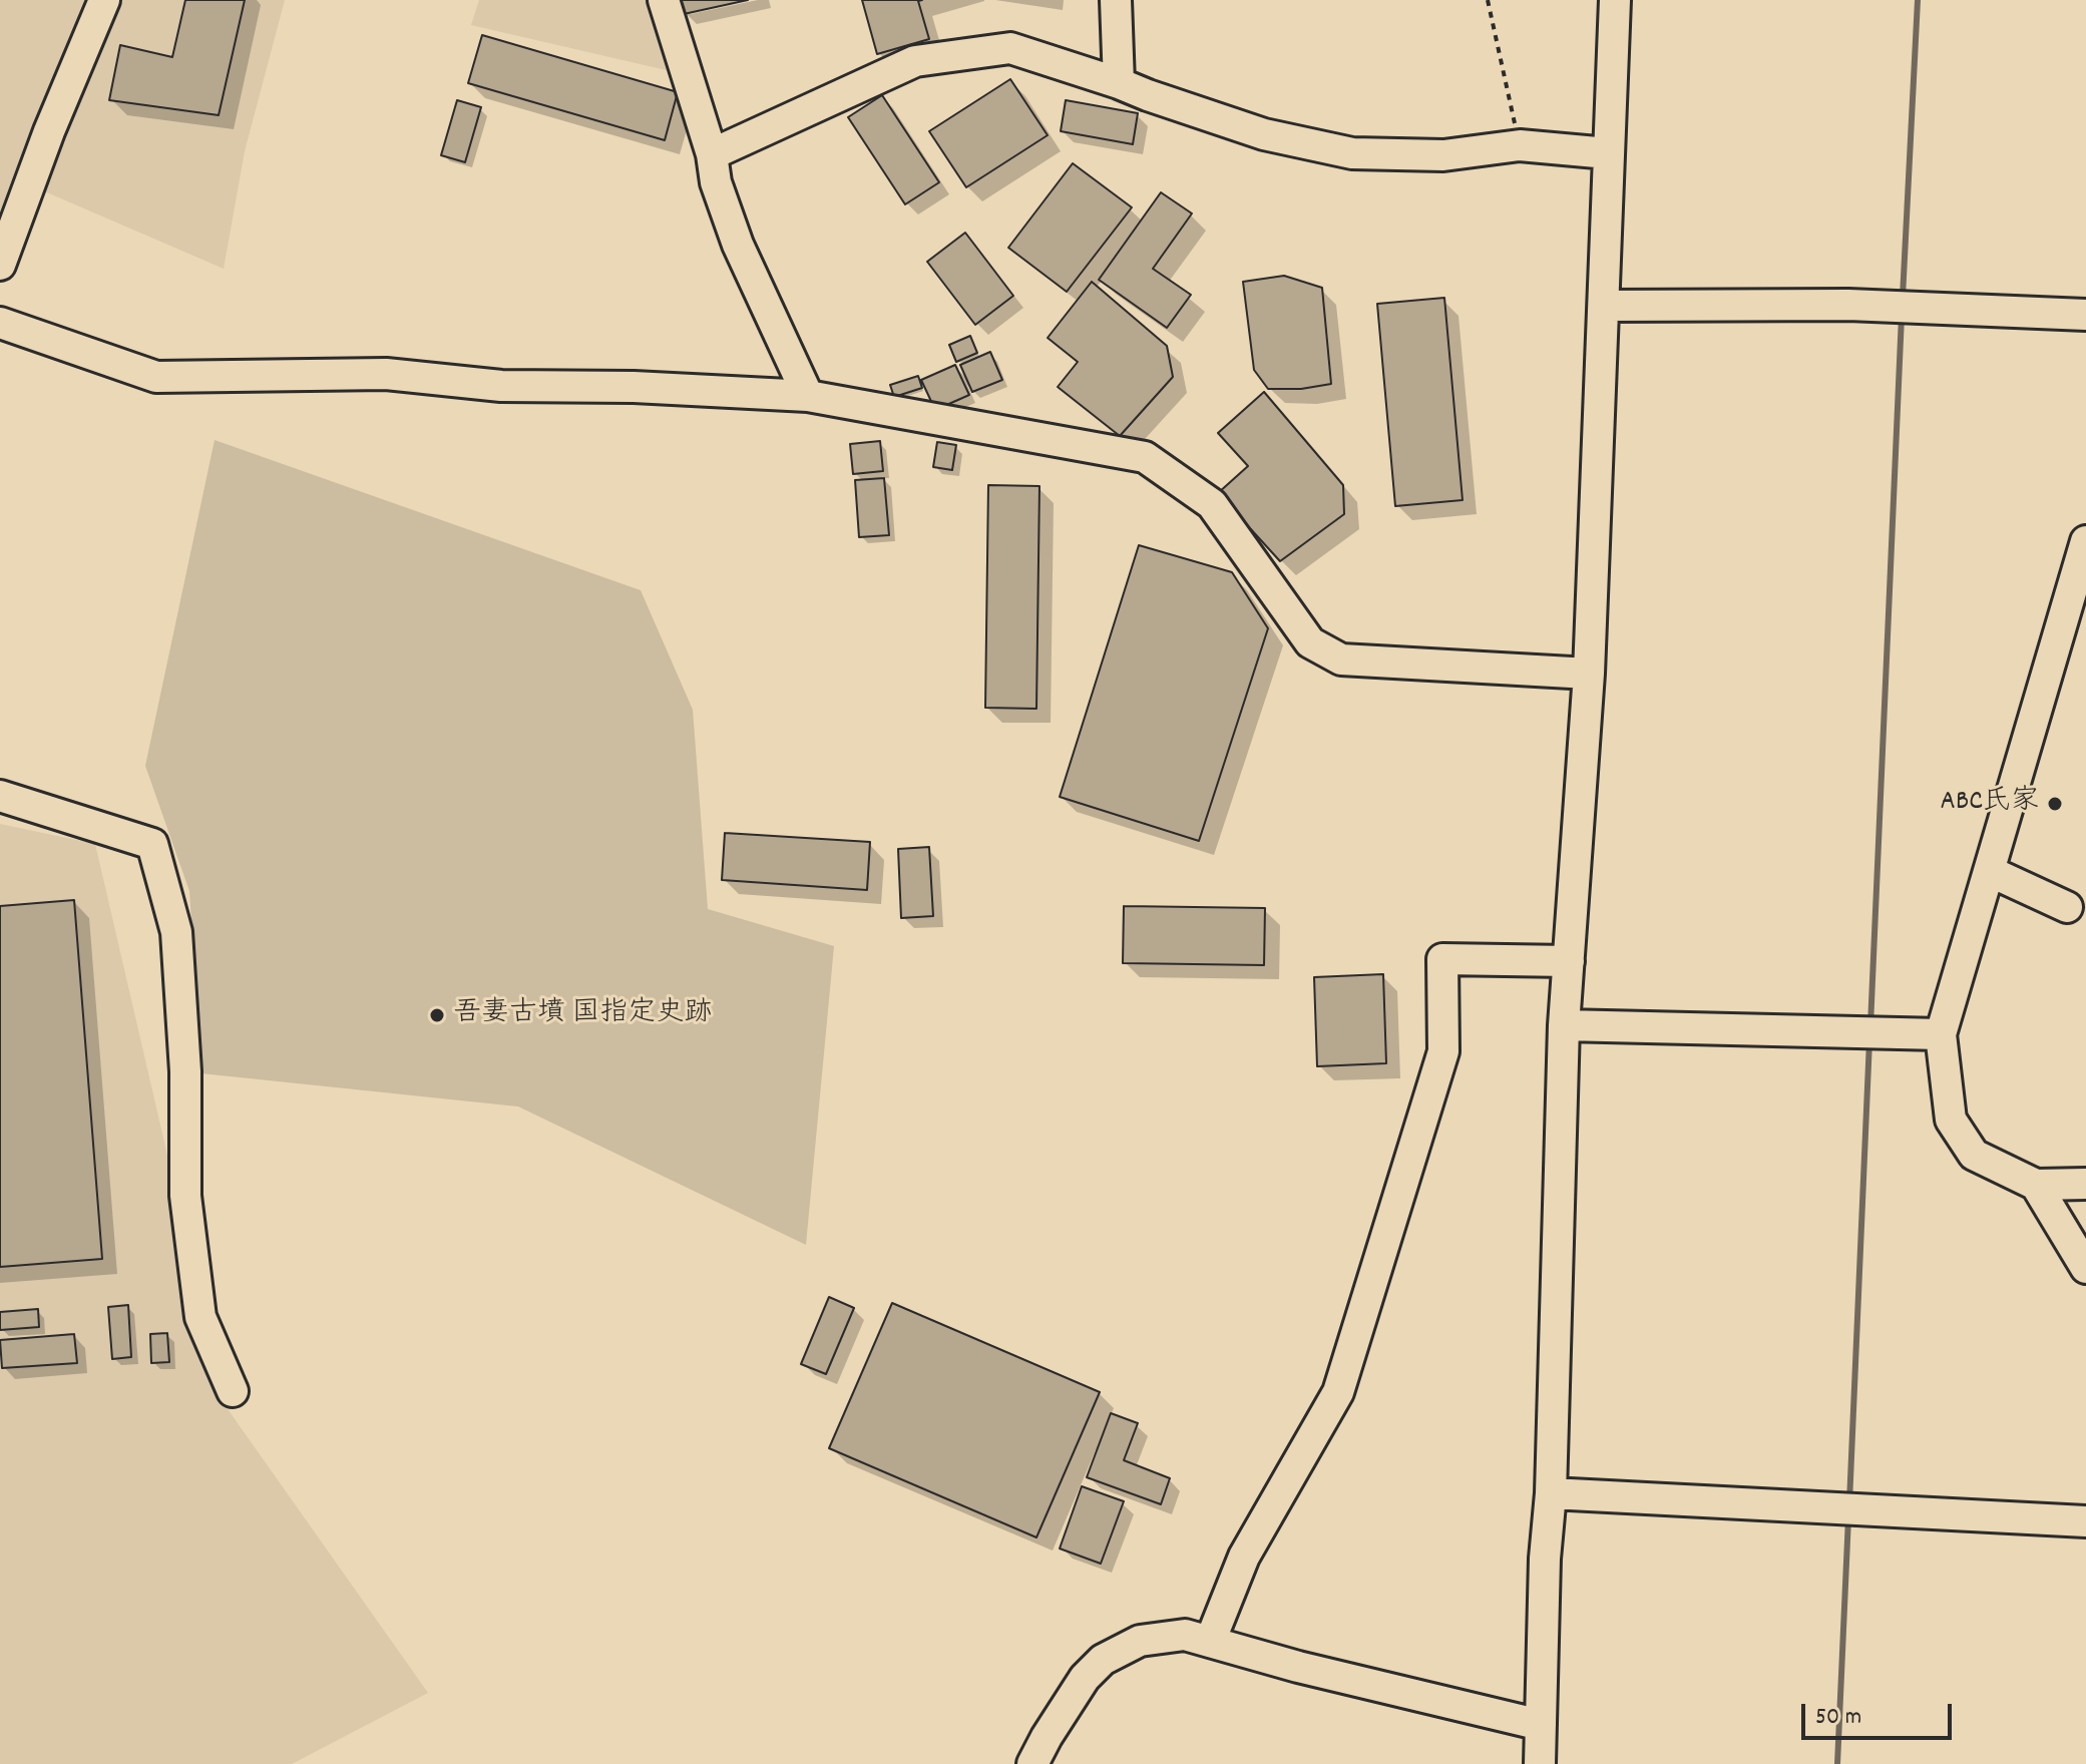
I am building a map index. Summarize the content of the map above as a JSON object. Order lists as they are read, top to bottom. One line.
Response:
{"places":["ABC氏家","吾妻古墳 国指定史跡"],"scale_bar":"50 m"}
